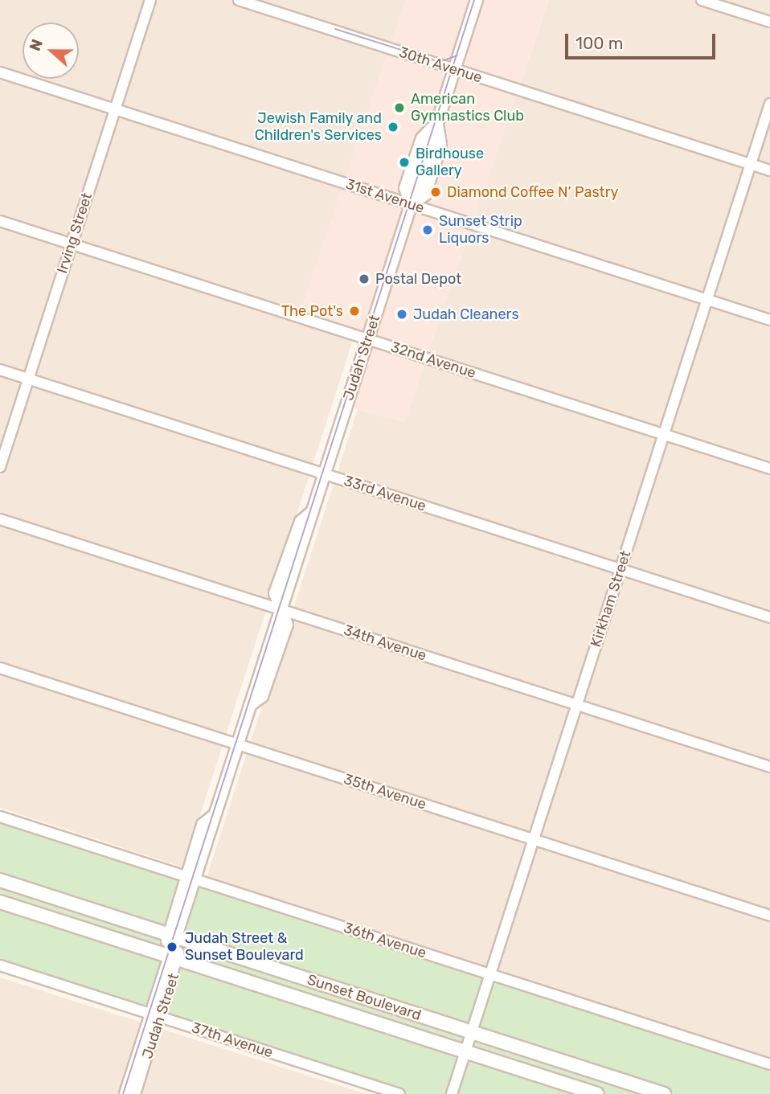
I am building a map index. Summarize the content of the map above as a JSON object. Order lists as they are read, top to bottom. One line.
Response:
{"streets":{"main road":["Sunset Boulevard"],"street":["30th Avenue","31st Avenue","Irving Street","Judah Street","32nd Avenue","33rd Avenue","Kirkham Street","34th Avenue","35th Avenue","36th Avenue","37th Avenue"]},"crossings":[["30th Avenue","Judah Street"],["30th Avenue","Kirkham Street"],["31st Avenue","Irving Street"],["31st Avenue","Judah Street"],["31st Avenue","Kirkham Street"],["Irving Street","32nd Avenue"],["Irving Street","33rd Avenue"],["Judah Street","32nd Avenue"],["Judah Street","33rd Avenue"],["Judah Street","34th Avenue"],["Judah Street","35th Avenue"],["Judah Street","36th Avenue"],["Judah Street","Sunset Boulevard"],["Judah Street","37th Avenue"],["32nd Avenue","Kirkham Street"],["33rd Avenue","Kirkham Street"],["Kirkham Street","34th Avenue"],["Kirkham Street","35th Avenue"],["Kirkham Street","36th Avenue"],["Kirkham Street","Sunset Boulevard"]],"places":["American Gymnastics Club","Jewish Family and Children's Services","Birdhouse Gallery","Diamond Coffee N’ Pastry","Sunset Strip Liquors","Postal Depot","The Pot's","Judah Cleaners","Judah Street & Sunset Boulevard"],"scale_bar":"100 m","north":"left"}
